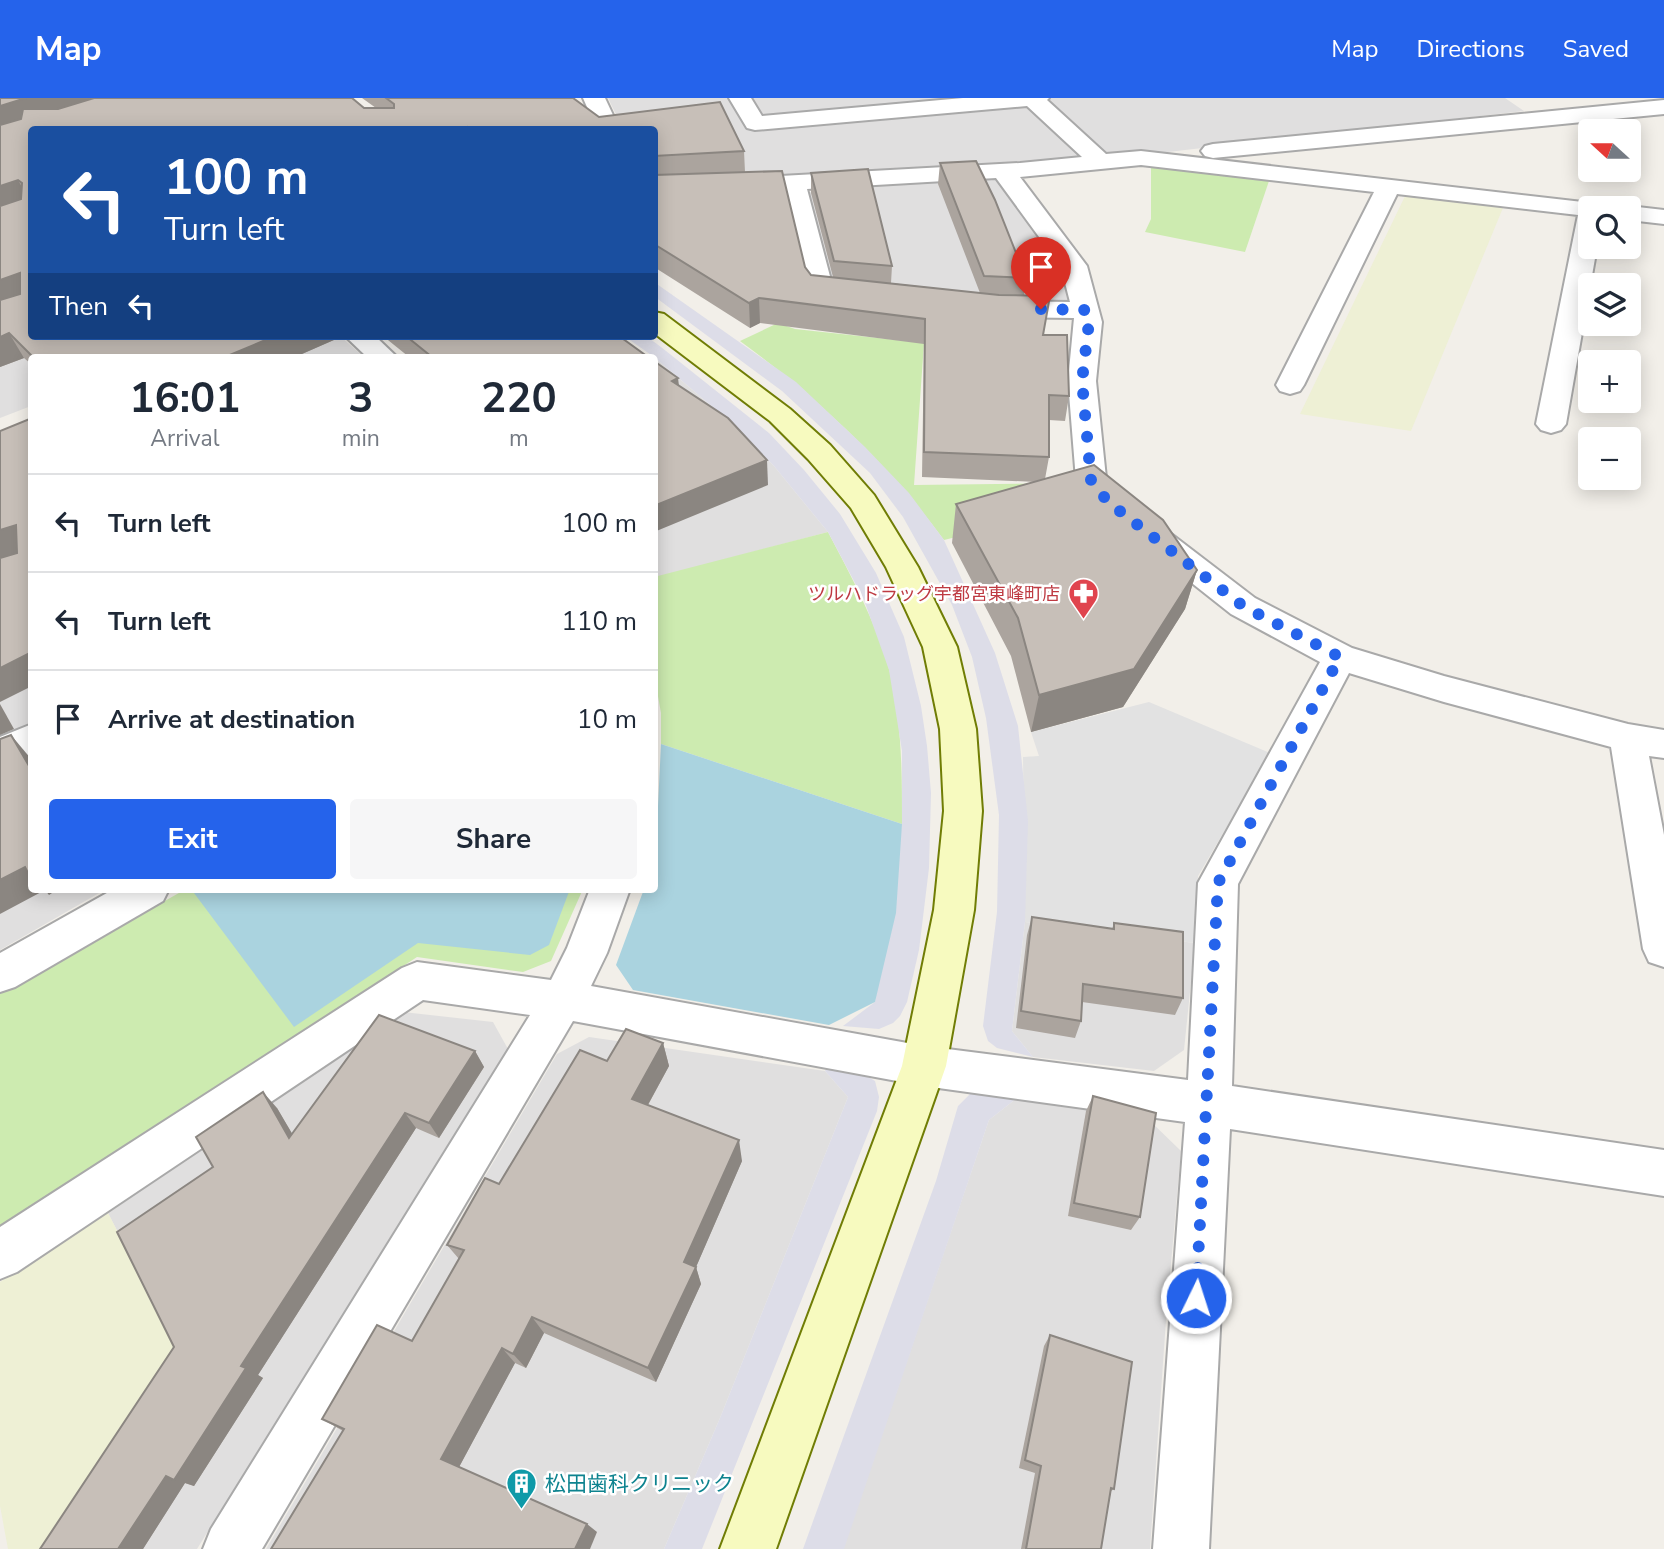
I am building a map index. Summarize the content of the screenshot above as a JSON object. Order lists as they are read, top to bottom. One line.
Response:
{"places":{"pharmacy":["ツルハドラッグ宇都宮東峰町店"],"building":["松田歯科クリニック"]},"north":"left","page":{"header":"Map","nav":["Map","Directions","Saved"],"map_buttons":["+","−"],"turn":["100 m","Turn left"],"then":"Then","eta":["16:01","Arrival","3","min","220","m"],"list":[{"name":"Turn left","value":"100 m"},{"name":"Turn left","value":"110 m"},{"name":"Arrive at destination","value":"10 m"}],"buttons":["Exit","Share"]}}
